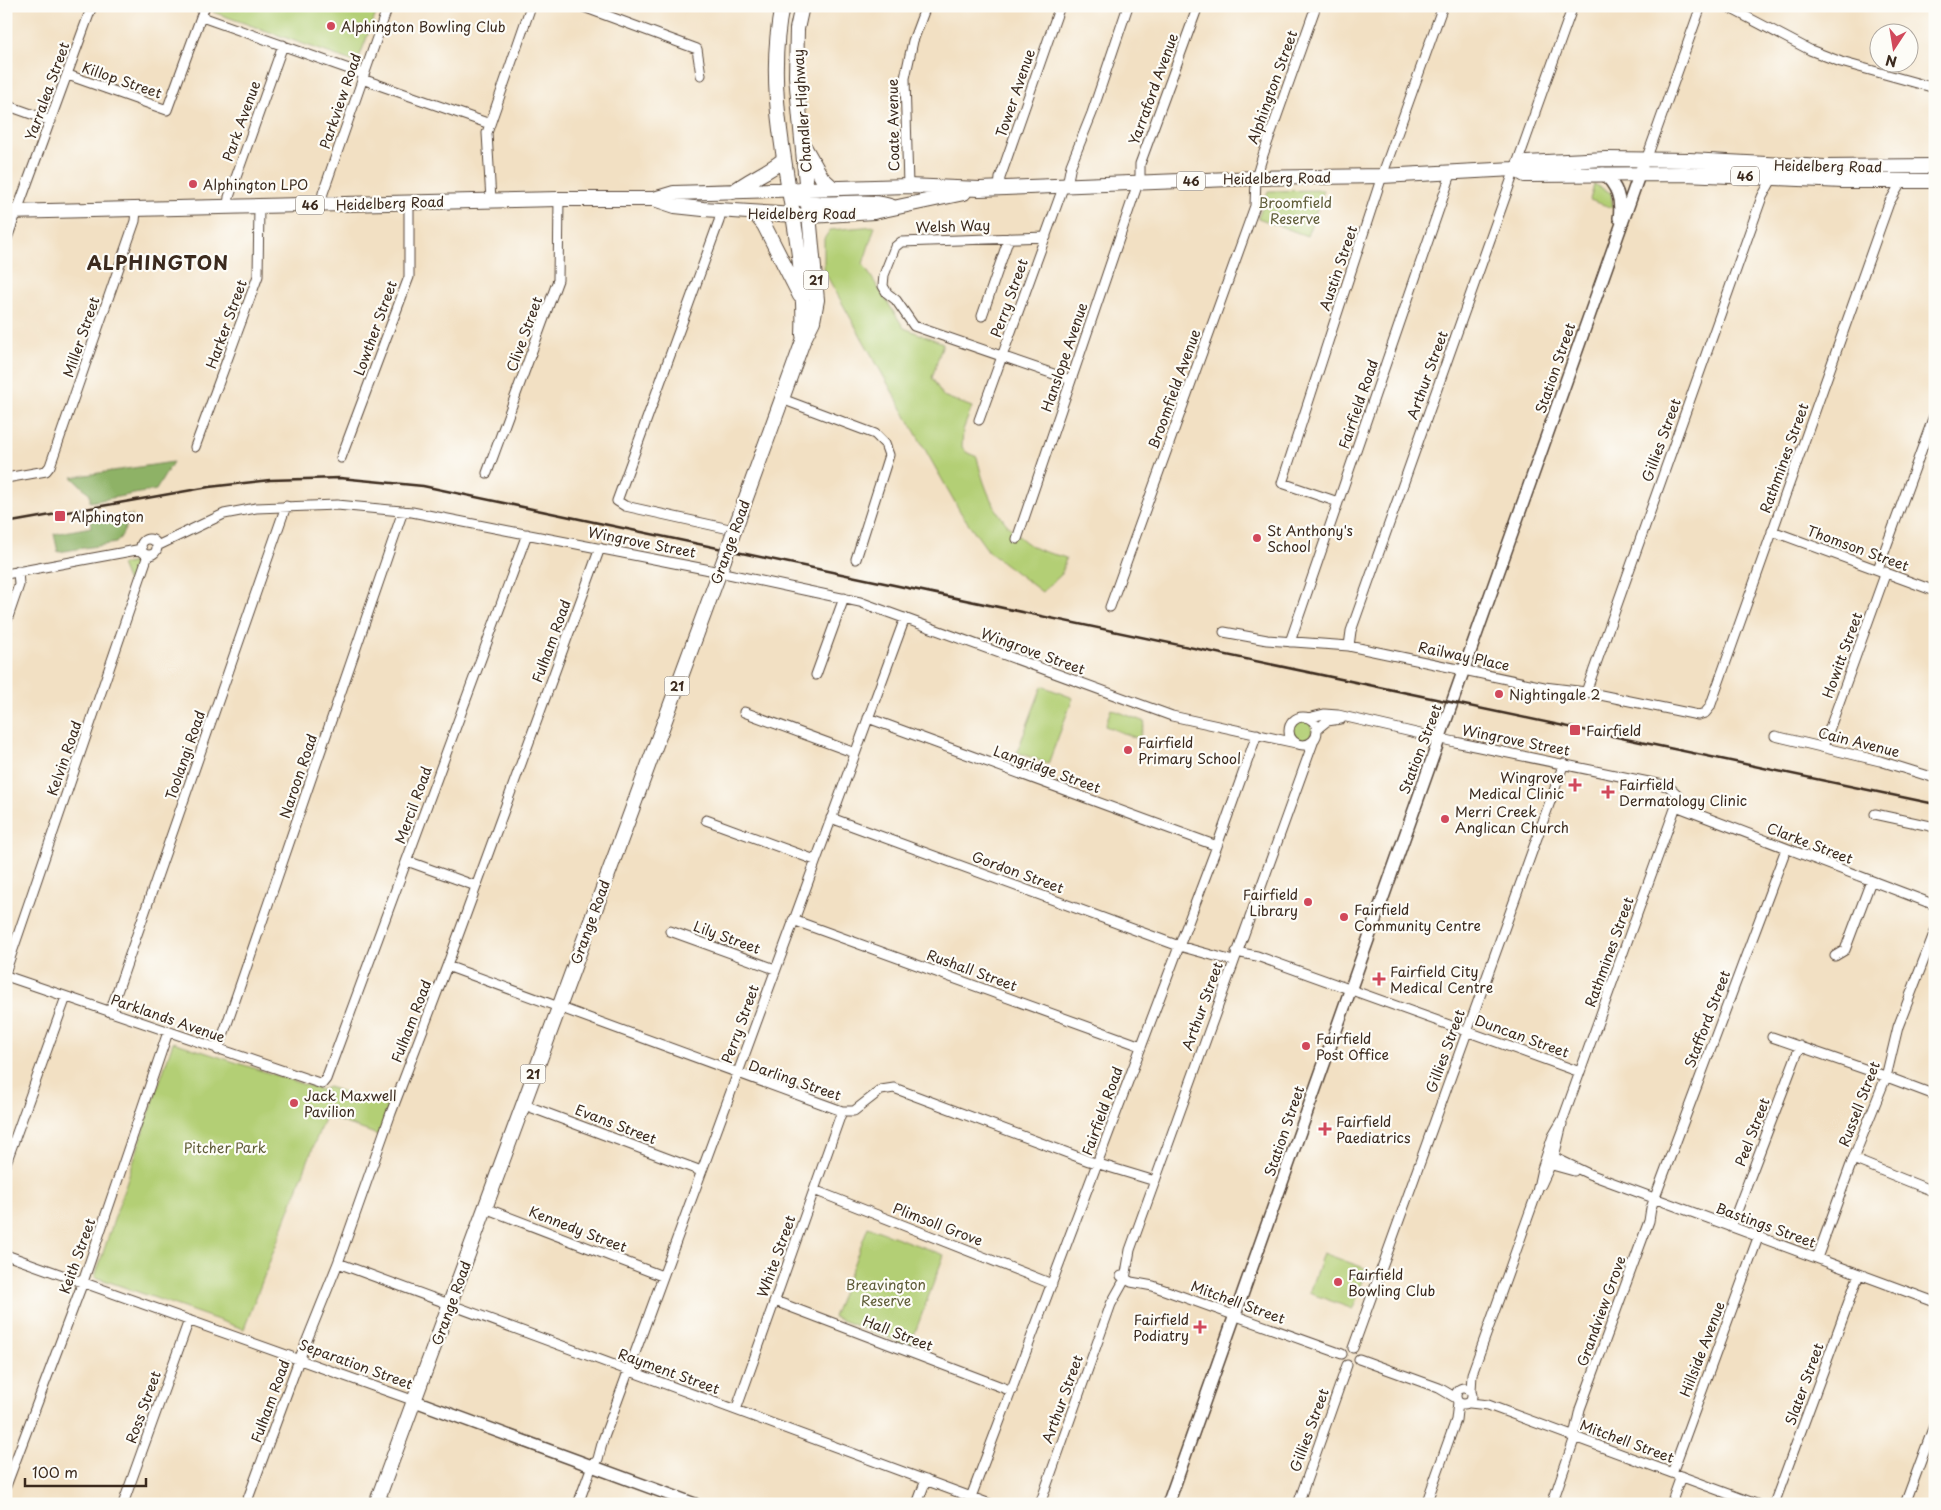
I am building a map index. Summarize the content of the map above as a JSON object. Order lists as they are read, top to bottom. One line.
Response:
{"streets":{"main road":["Chandler Highway","Heidelberg Road","46","21","Station Street","Grange Road","Separation Street"],"street":["Killop Street","Alphington Street","Yarraford Avenue","Yarralea Street","Tower Avenue","Parkview Road","Park Avenue","Coate Avenue","Welsh Way","Austin Street","Perry Street","Harker Street","Lowther Street","Clive Street","Miller Street","Hanslope Avenue","Arthur Street","Broomfield Avenue","Fairfield Road","Gillies Street","Rathmines Street","Wingrove Street","Thomson Street","Fulham Road","Howitt Street","Railway Place","Cain Avenue","Toolangi Road","Kelvin Road","Langridge Street","Naroon Road","Mercil Road","Clarke Street","Gordon Street","Lily Street","Rushall Street","Parklands Avenue","Stafford Street","Duncan Street","Darling Street","Russell Street","Evans Street","Peel Street","Plimsoll Grove","Bastings Street","Kennedy Street","Keith Street","White Street","Mitchell Street","Grandview Grove","Hall Street","Hillside Avenue","Rayment Street","Slater Street","Ross Street"]},"crossings":[["Killop Street","Yarralea Street"],["Alphington Street","Heidelberg Road"],["Alphington Street","Broomfield Avenue"],["Yarraford Avenue","Heidelberg Road"],["Yarraford Avenue","Hanslope Avenue"],["Yarralea Street","Heidelberg Road"],["Tower Avenue","Heidelberg Road"],["Parkview Road","Heidelberg Road"],["Chandler Highway","Heidelberg Road"],["Chandler Highway","Grange Road"],["Park Avenue","Heidelberg Road"],["Coate Avenue","Heidelberg Road"],["Heidelberg Road","Austin Street"],["Heidelberg Road","Perry Street"],["Heidelberg Road","Harker Street"],["Heidelberg Road","Lowther Street"],["Heidelberg Road","Clive Street"],["Heidelberg Road","Miller Street"],["Heidelberg Road","Hanslope Avenue"],["Heidelberg Road","Station Street"],["Heidelberg Road","Arthur Street"],["Heidelberg Road","Broomfield Avenue"],["Heidelberg Road","Fairfield Road"],["Heidelberg Road","Gillies Street"],["Heidelberg Road","Rathmines Street"],["Heidelberg Road","Grange Road"],["Welsh Way","Perry Street"],["Austin Street","Fairfield Road"],["Perry Street","Wingrove Street"],["Perry Street","Langridge Street"],["Perry Street","Gordon Street"],["Perry Street","Lily Street"],["Perry Street","Rushall Street"],["Perry Street","Darling Street"],["Perry Street","Evans Street"],["Perry Street","Kennedy Street"],["Perry Street","Separation Street"],["Perry Street","Rayment Street"],["Station Street","Wingrove Street"],["Station Street","Railway Place"],["Station Street","Duncan Street"],["Station Street","Mitchell Street"],["Arthur Street","Wingrove Street"],["Arthur Street","Railway Place"],["Arthur Street","Gordon Street"],["Arthur Street","Duncan Street"],["Arthur Street","Darling Street"],["Arthur Street","Mitchell Street"],["Fairfield Road","Wingrove Street"],["Fairfield Road","Railway Place"],["Fairfield Road","Langridge Street"],["Fairfield Road","Gordon Street"],["Fairfield Road","Rushall Street"],["Fairfield Road","Darling Street"],["Fairfield Road","Plimsoll Grove"],["Fairfield Road","Hall Street"],["Fairfield Road","Rayment Street"],["Gillies Street","Wingrove Street"],["Gillies Street","Railway Place"],["Gillies Street","Duncan Street"],["Gillies Street","Mitchell Street"],["Rathmines Street","Wingrove Street"],["Rathmines Street","Thomson Street"],["Rathmines Street","Railway Place"],["Rathmines Street","Clarke Street"],["Rathmines Street","Duncan Street"],["Rathmines Street","Bastings Street"],["Rathmines Street","Mitchell Street"],["Wingrove Street","Grange Road"],["Wingrove Street","Fulham Road"],["Wingrove Street","Toolangi Road"],["Wingrove Street","Kelvin Road"],["Wingrove Street","Naroon Road"],["Wingrove Street","Mercil Road"],["Grange Road","Darling Street"],["Grange Road","Evans Street"],["Grange Road","Kennedy Street"],["Grange Road","Separation Street"],["Grange Road","Rayment Street"],["Thomson Street","Howitt Street"],["Fulham Road","Darling Street"],["Fulham Road","Separation Street"],["Fulham Road","Rayment Street"],["Howitt Street","Cain Avenue"],["Toolangi Road","Parklands Avenue"],["Naroon Road","Parklands Avenue"],["Mercil Road","Parklands Avenue"],["Clarke Street","Stafford Street"],["Parklands Avenue","Keith Street"],["Stafford Street","Bastings Street"],["Stafford Street","Grandview Grove"],["Darling Street","White Street"],["Russell Street","Bastings Street"],["Peel Street","Bastings Street"],["Plimsoll Grove","White Street"],["Bastings Street","Grandview Grove"],["Bastings Street","Hillside Avenue"],["Bastings Street","Slater Street"],["Keith Street","Separation Street"],["White Street","Hall Street"],["White Street","Rayment Street"],["Mitchell Street","Grandview Grove"],["Mitchell Street","Hillside Avenue"],["Separation Street","Ross Street"]],"districts":["ALPHINGTON"],"parks":["Broomfield Reserve","Pitcher Park","Breavington Reserve"],"places":{"other":["Alphington Bowling Club","Alphington LPO","St Anthony's School","Nightingale 2","Fairfield Primary School","Merri Creek Anglican Church","Fairfield Library","Fairfield Community Centre","Fairfield Post Office","Jack Maxwell Pavilion","Fairfield Bowling Club"],"transit":["Alphington","Fairfield"],"health":["Wingrove Medical Clinic","Fairfield Dermatology Clinic","Fairfield City Medical Centre","Fairfield Paediatrics","Fairfield Podiatry"]},"scale_bar":"100 m","north":"bottom"}
